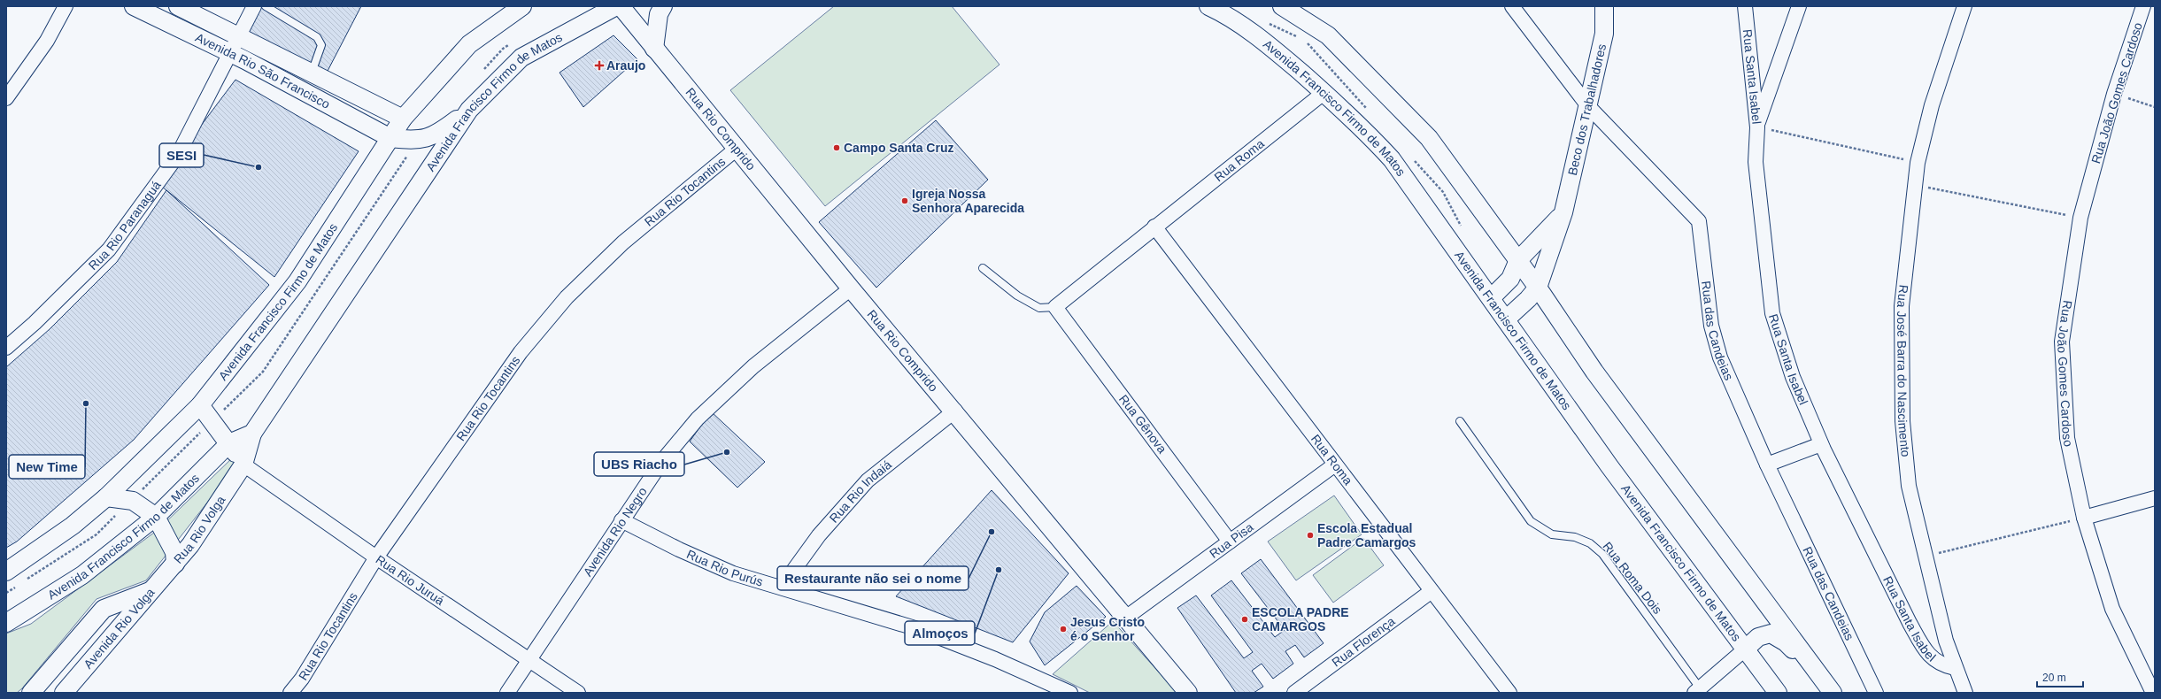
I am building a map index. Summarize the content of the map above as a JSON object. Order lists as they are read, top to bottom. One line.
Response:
{"streets":{"street":["Avenida Rio São Francisco","Rua Santa Isabel","Rua João Gomes Cardoso","Avenida Francisco Firmo de Matos","Beco dos Trabalhadores","Rua Rio Comprido","Rua Roma","Rua Rio Tocantins","Rua Rio Paranaguá","Rua das Candeias","Rua José Barra do Nascimento","Rua Gênova","Rua Rio Indaiá","Rua Rio Volga","Avenida Rio Negro","Rua Pisa","Rua Rio Purús","Rua Rio Juruá","Avenida Rio Volga","Rua Florença"],"lane":["Rua Roma Dois"]},"crossings":[["Avenida Rio São Francisco","Avenida Francisco Firmo de Matos"],["Avenida Rio São Francisco","Rua Rio Paranaguá"],["Rua Santa Isabel","Rua José Barra do Nascimento"],["Avenida Francisco Firmo de Matos","Beco dos Trabalhadores"],["Avenida Francisco Firmo de Matos","Rua Roma"],["Avenida Francisco Firmo de Matos","Rua Rio Volga"],["Avenida Francisco Firmo de Matos","Rua Rio Juruá"],["Beco dos Trabalhadores","Rua das Candeias"],["Rua Rio Comprido","Rua Rio Tocantins"],["Rua Rio Comprido","Rua Rio Indaiá"],["Rua Rio Comprido","Avenida Rio Negro"],["Rua Rio Comprido","Rua Pisa"],["Rua Roma","Rua Gênova"],["Rua Roma","Rua Pisa"],["Rua Roma","Rua Florença"],["Rua Rio Tocantins","Rua Rio Juruá"],["Rua Gênova","Rua Pisa"],["Rua Rio Indaiá","Rua Rio Purús"],["Rua Rio Volga","Rua Rio Juruá"],["Rua Rio Volga","Avenida Rio Volga"],["Avenida Rio Negro","Rua Rio Purús"],["Avenida Rio Negro","Rua Rio Juruá"]],"places":{"health":["Araujo"],"other":["Campo Santa Cruz","SESI","Igreja Nossa Senhora Aparecida","New Time","UBS Riacho","Restaurante não sei o nome","Escola Estadual Padre Camargos","Almoços","ESCOLA PADRE CAMARGOS","Jesus Cristo é o Senhor"]},"scale_bar":"20 m"}
